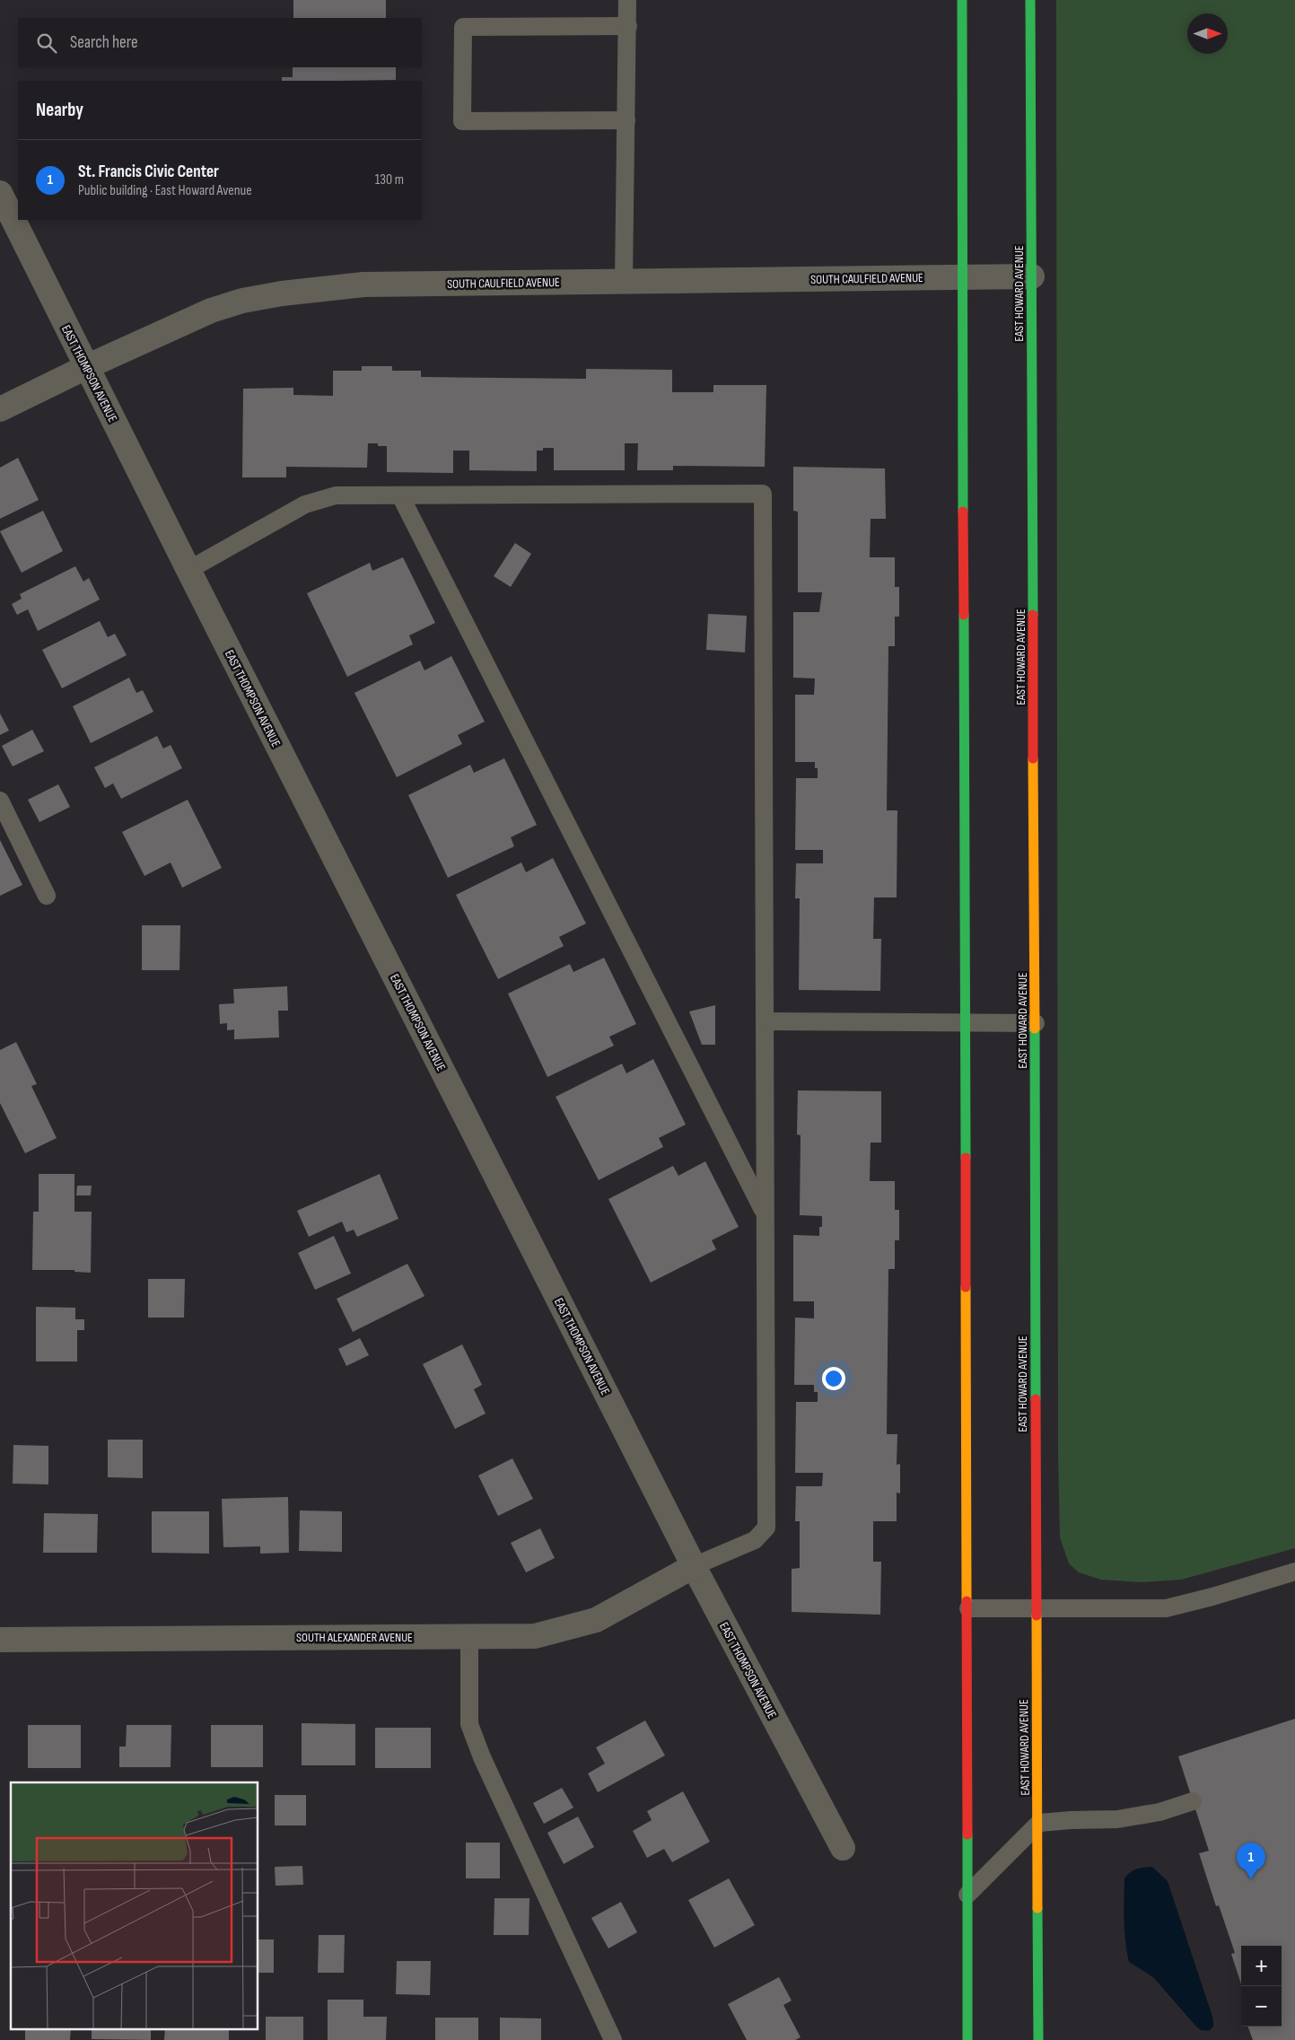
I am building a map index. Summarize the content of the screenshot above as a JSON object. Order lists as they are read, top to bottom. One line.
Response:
{"streets":{"main road":["EAST HOWARD AVENUE"],"street":["SOUTH CAULFIELD AVENUE","EAST THOMPSON AVENUE","SOUTH ALEXANDER AVENUE"]},"crossings":[["SOUTH CAULFIELD AVENUE","EAST HOWARD AVENUE"],["SOUTH CAULFIELD AVENUE","EAST THOMPSON AVENUE"],["EAST THOMPSON AVENUE","SOUTH ALEXANDER AVENUE"]],"north":"right","page":{"search":"Search here","heading":"Nearby","list":[{"mark":"1","name":"St. Francis Civic Center","note":"Public building · East Howard Avenue","value":"130 m"}],"pins":"1","map_buttons":["+","−"]}}
